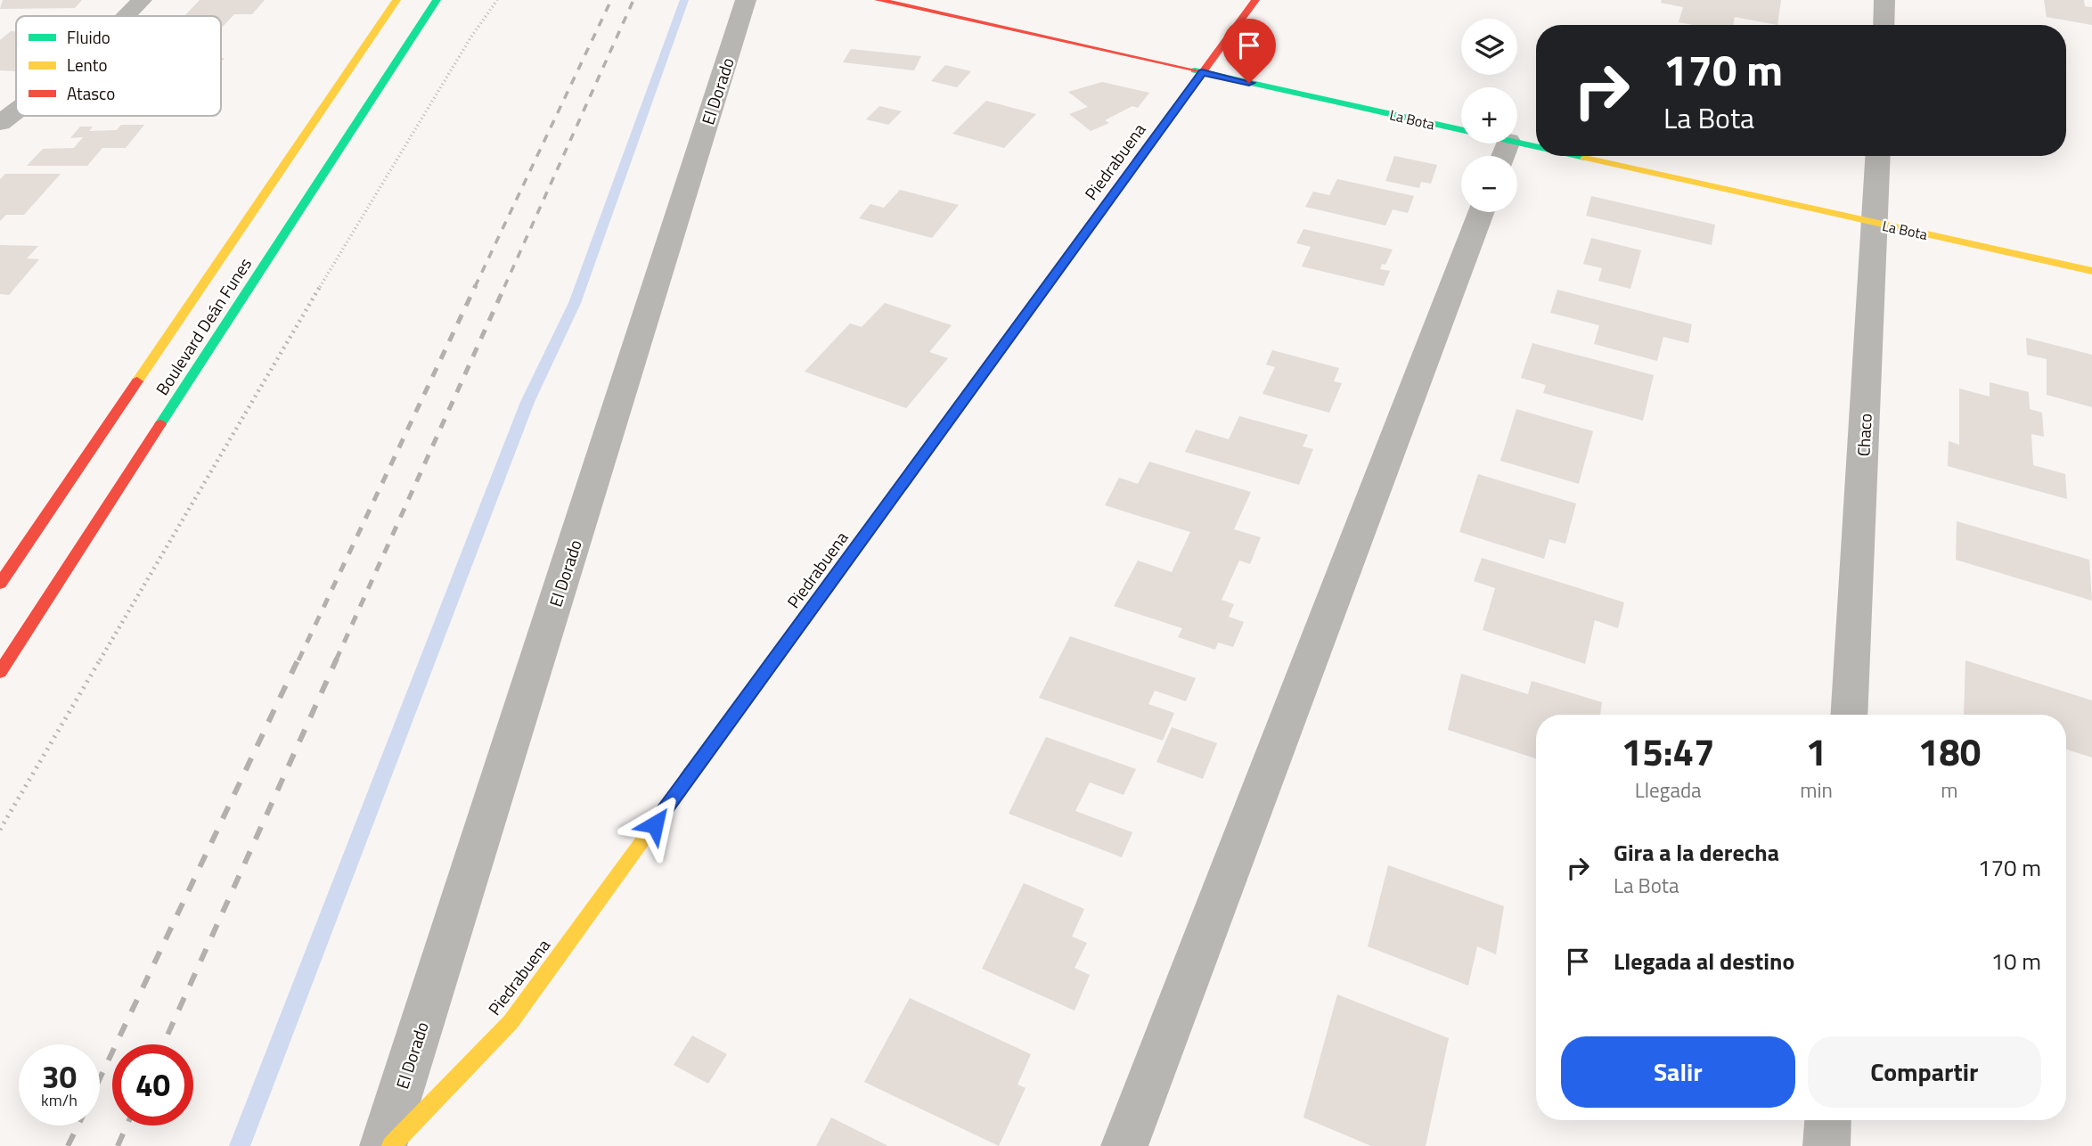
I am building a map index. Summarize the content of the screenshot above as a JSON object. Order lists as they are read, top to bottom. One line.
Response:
{"streets":{"street":["El Dorado","La Bota","Piedrabuena","Boulevard Deán Funes","Chaco"]},"crossings":[["La Bota","Piedrabuena"],["La Bota","Chaco"]],"legend":["Fluido","Lento","Atasco"],"page":{"map_buttons":["+","−"],"turn":["170 m","La Bota"],"eta":["15:47","Llegada","1","min","180","m"],"list":[{"name":"Gira a la derecha","note":"La Bota","value":"170 m"},{"name":"Llegada al destino","value":"10 m"}],"buttons":["Salir","Compartir"],"speed":"30 km/h","limit":"40"}}
